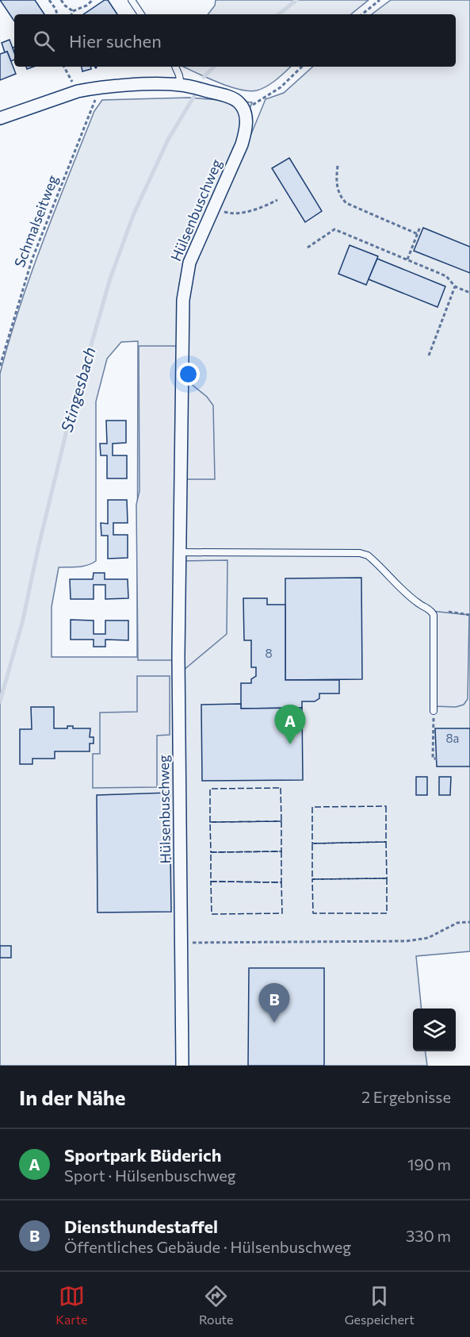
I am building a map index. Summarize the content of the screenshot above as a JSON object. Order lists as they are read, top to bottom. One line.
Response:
{"streets":{"street":["Hülsenbuschweg"],"path":["Schmalseitweg"]},"water":["Stingesbach"],"house_numbers":["8","8a"],"page":{"search":"Hier suchen","pins":["A","B"],"heading":["In der Nähe","2 Ergebnisse"],"list":[{"mark":"A","name":"Sportpark Büderich","note":"Sport · Hülsenbuschweg","value":"190 m"},{"mark":"B","name":"Diensthundestaffel","note":"Öffentliches Gebäude · Hülsenbuschweg","value":"330 m"}],"nav":["Karte","Route","Gespeichert"]}}
